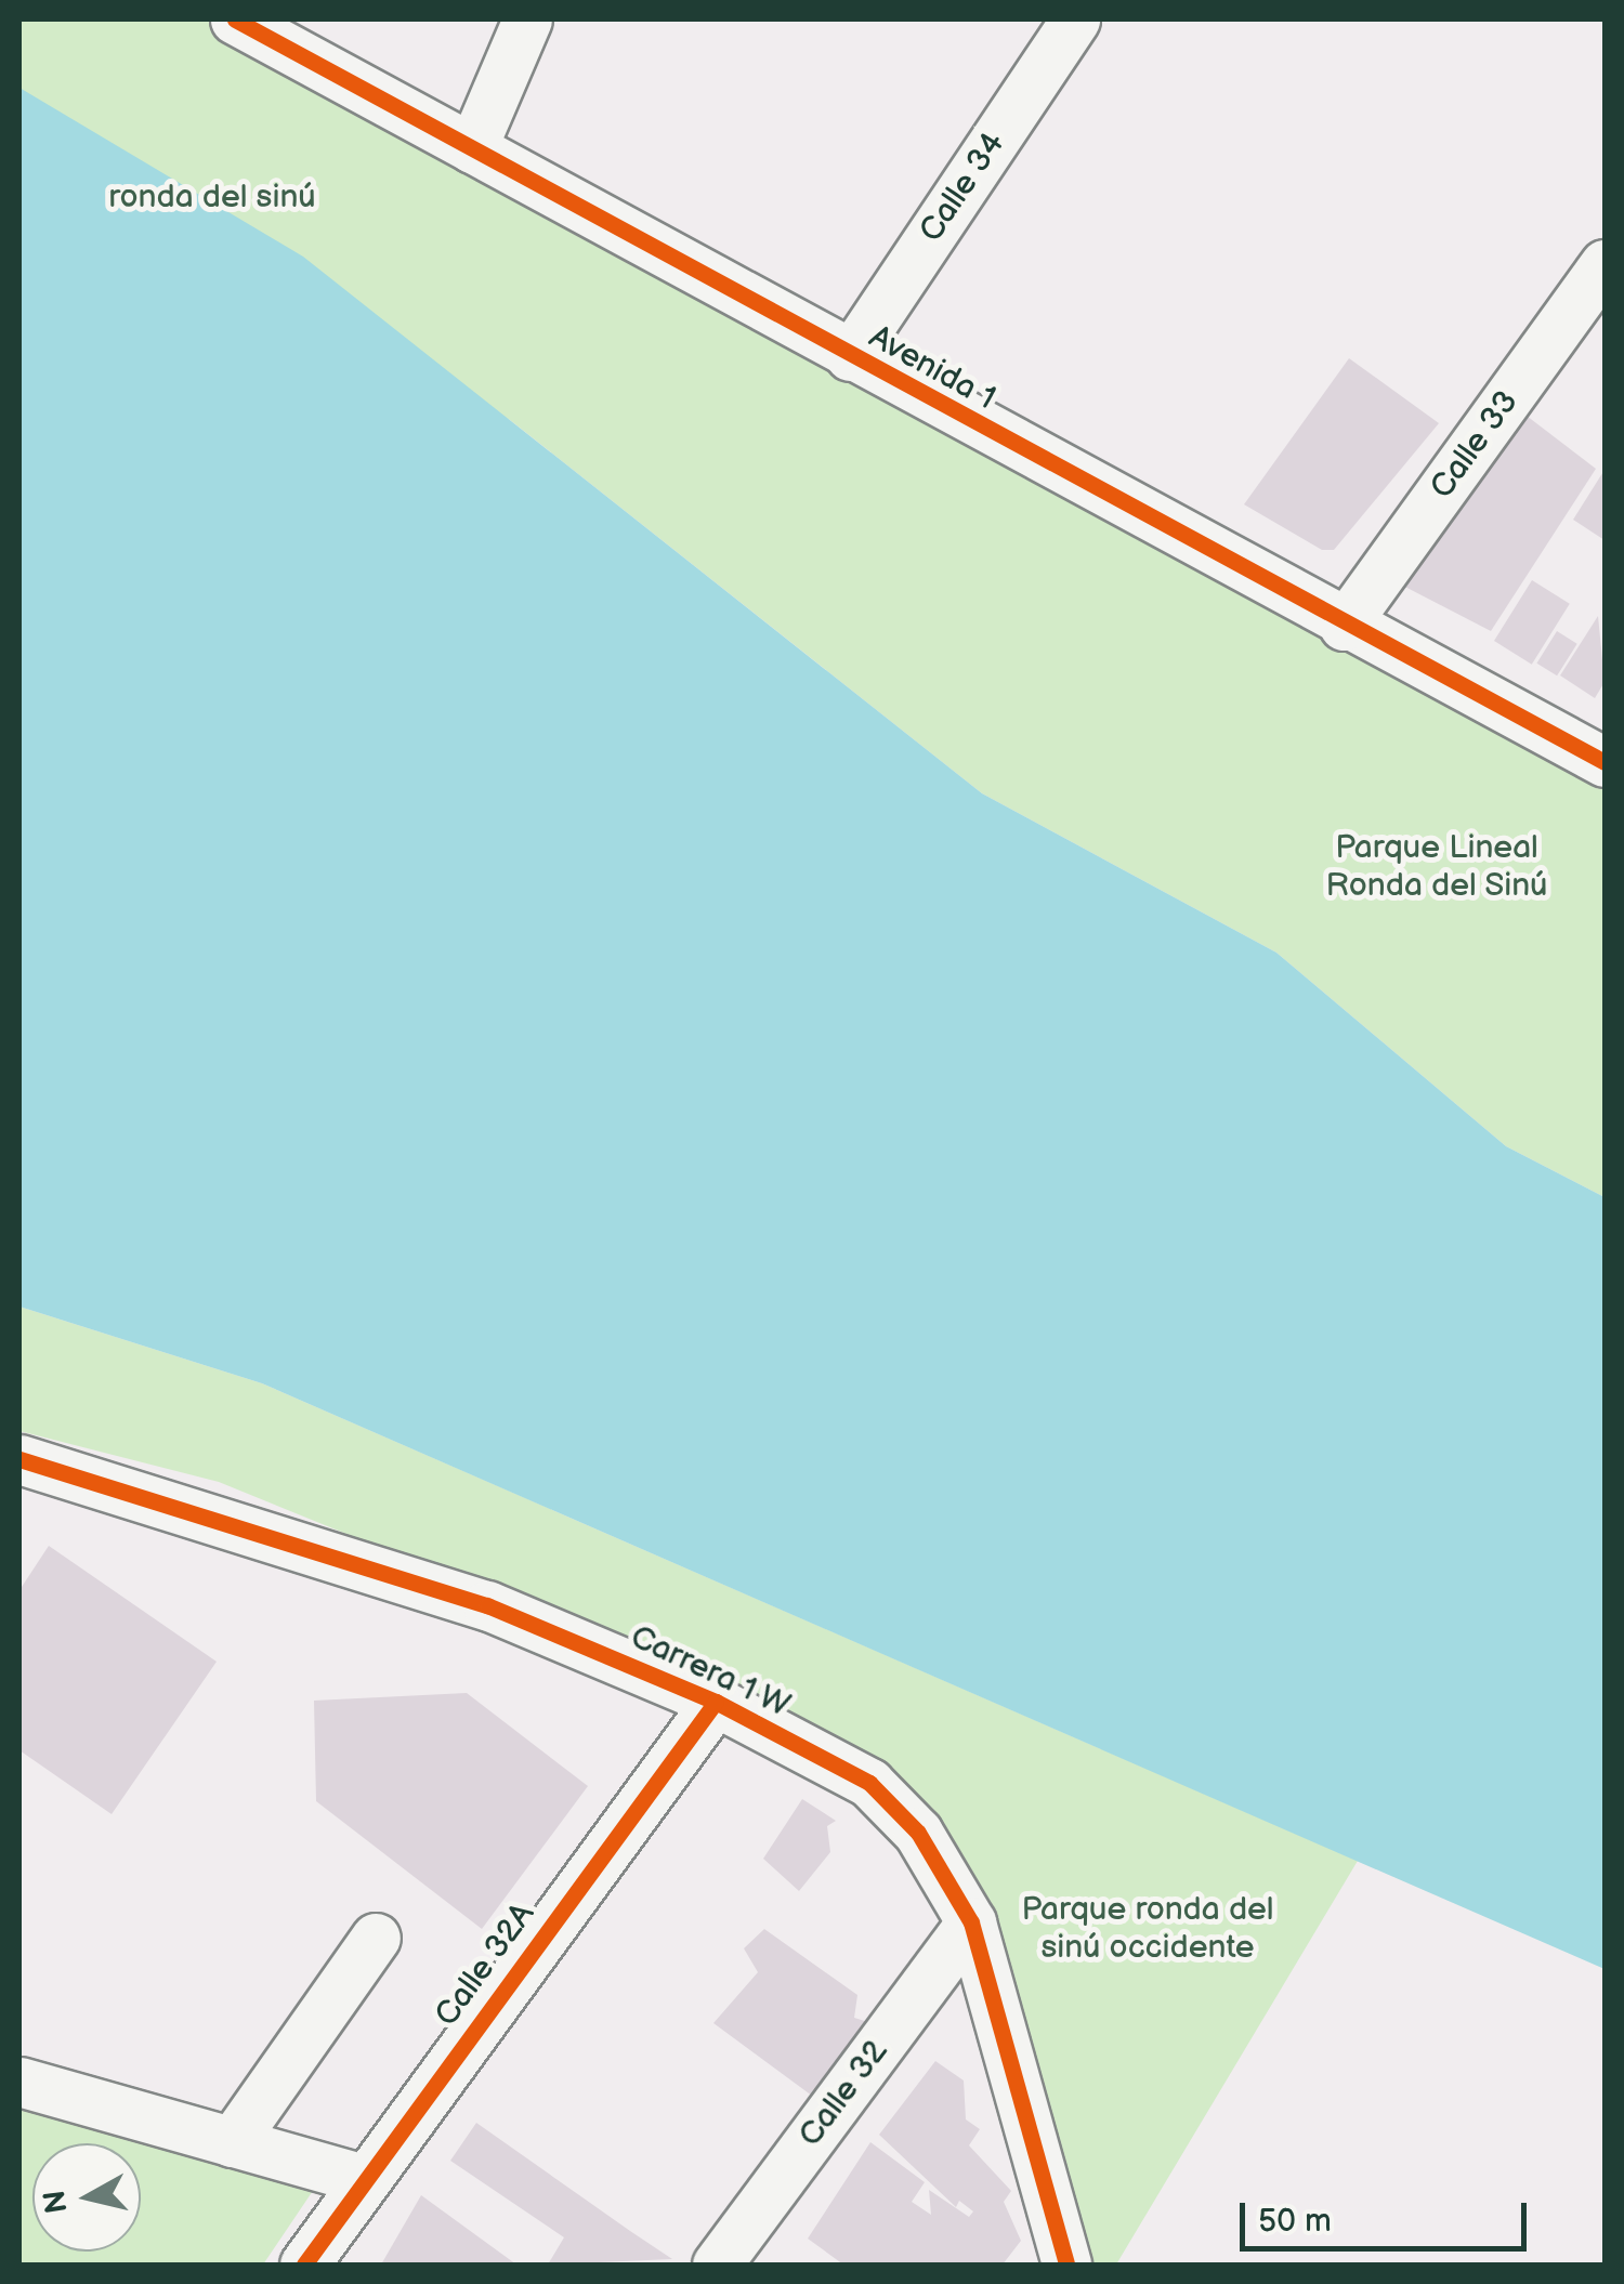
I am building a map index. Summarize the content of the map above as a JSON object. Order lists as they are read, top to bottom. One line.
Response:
{"streets":{"street":["Calle 34","Avenida 1","Calle 33","Carrera 1 W","Calle 32A","Calle 32"]},"crossings":[["Calle 34","Avenida 1"],["Avenida 1","Calle 33"],["Carrera 1 W","Calle 32A"],["Carrera 1 W","Calle 32"]],"parks":["ronda del sinú","Parque Lineal Ronda del Sinú","Parque ronda del sinú occidente"],"scale_bar":"50 m","north":"left"}
